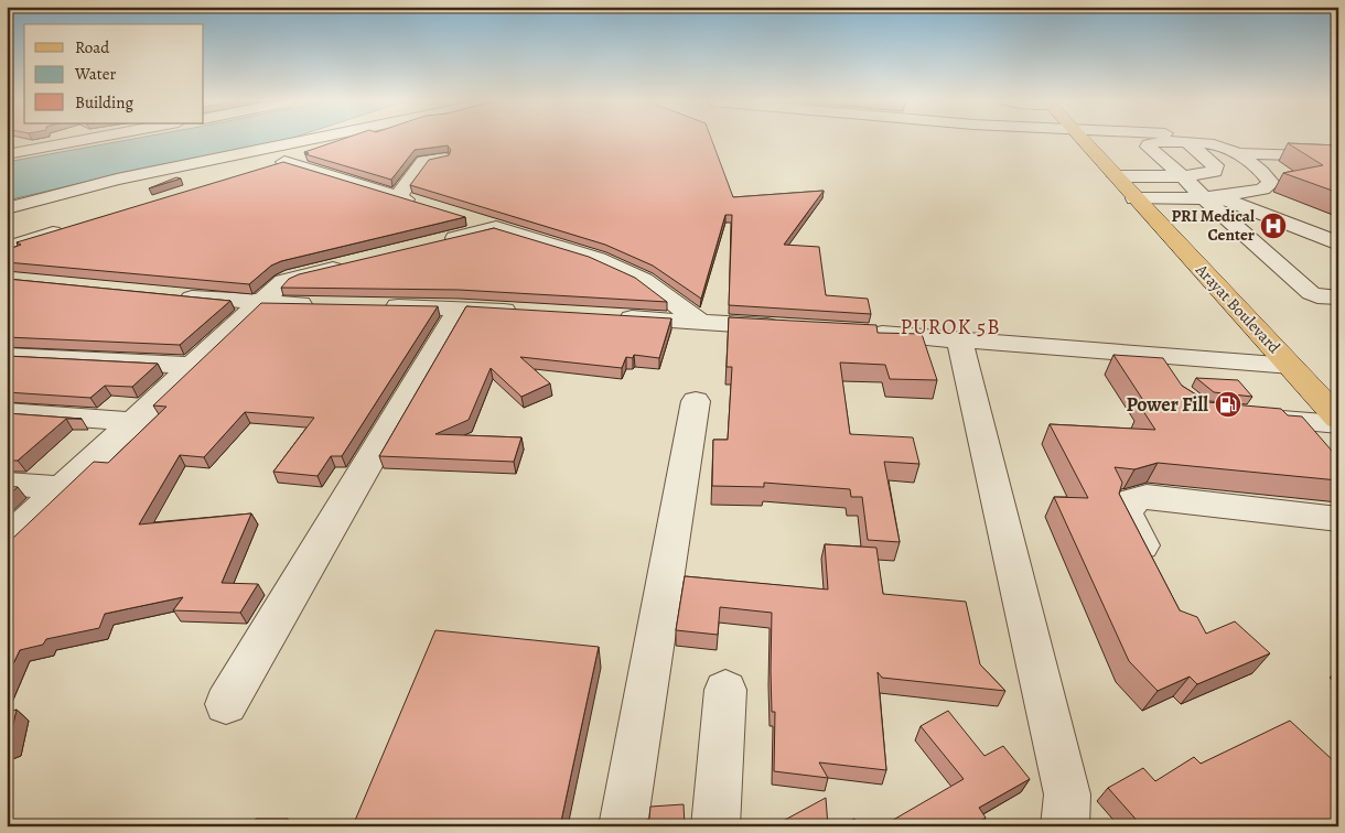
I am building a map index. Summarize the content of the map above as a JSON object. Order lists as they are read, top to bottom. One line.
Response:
{"streets":{"main road":["Arayat Boulevard"]},"districts":["PUROK 5B"],"places":{"hospital":["PRI Medical Center"],"fuel station":["Power Fill"]},"legend":["Road","Water","Building"]}
